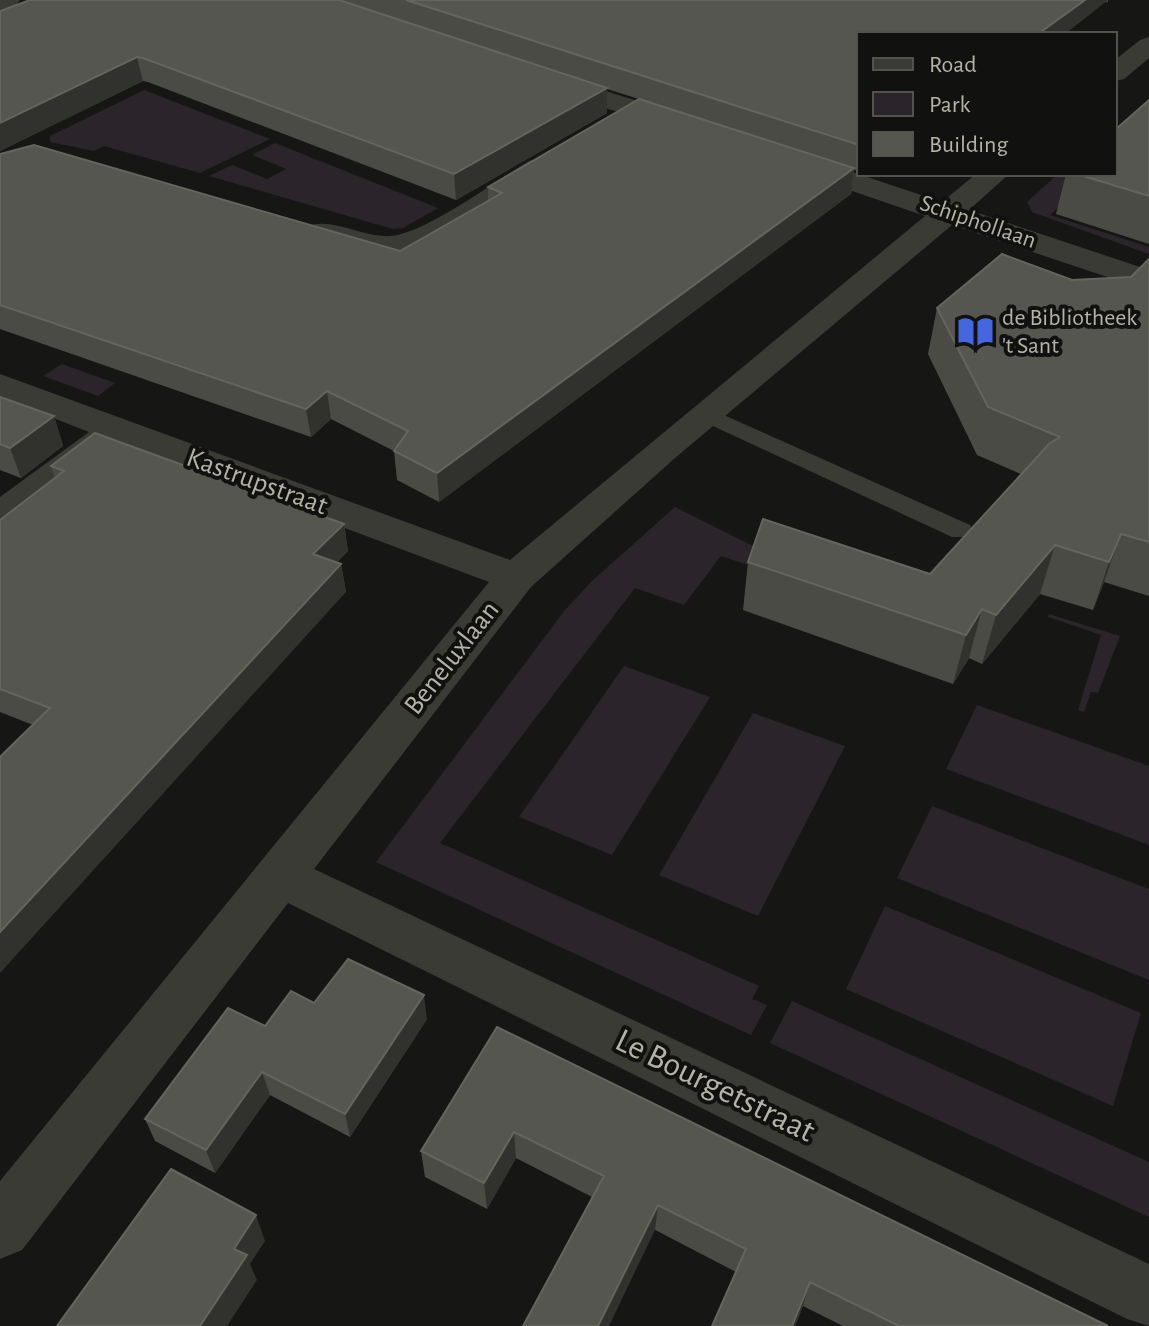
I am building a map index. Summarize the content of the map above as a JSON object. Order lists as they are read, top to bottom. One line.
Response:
{"streets":{"street":["Schiphollaan","Kastrupstraat","Beneluxlaan","Le Bourgetstraat"]},"crossings":[["Schiphollaan","Beneluxlaan"],["Kastrupstraat","Beneluxlaan"],["Beneluxlaan","Le Bourgetstraat"]],"places":{"library":["de Bibliotheek 't Sant"]},"legend":["Road","Park","Building"]}
